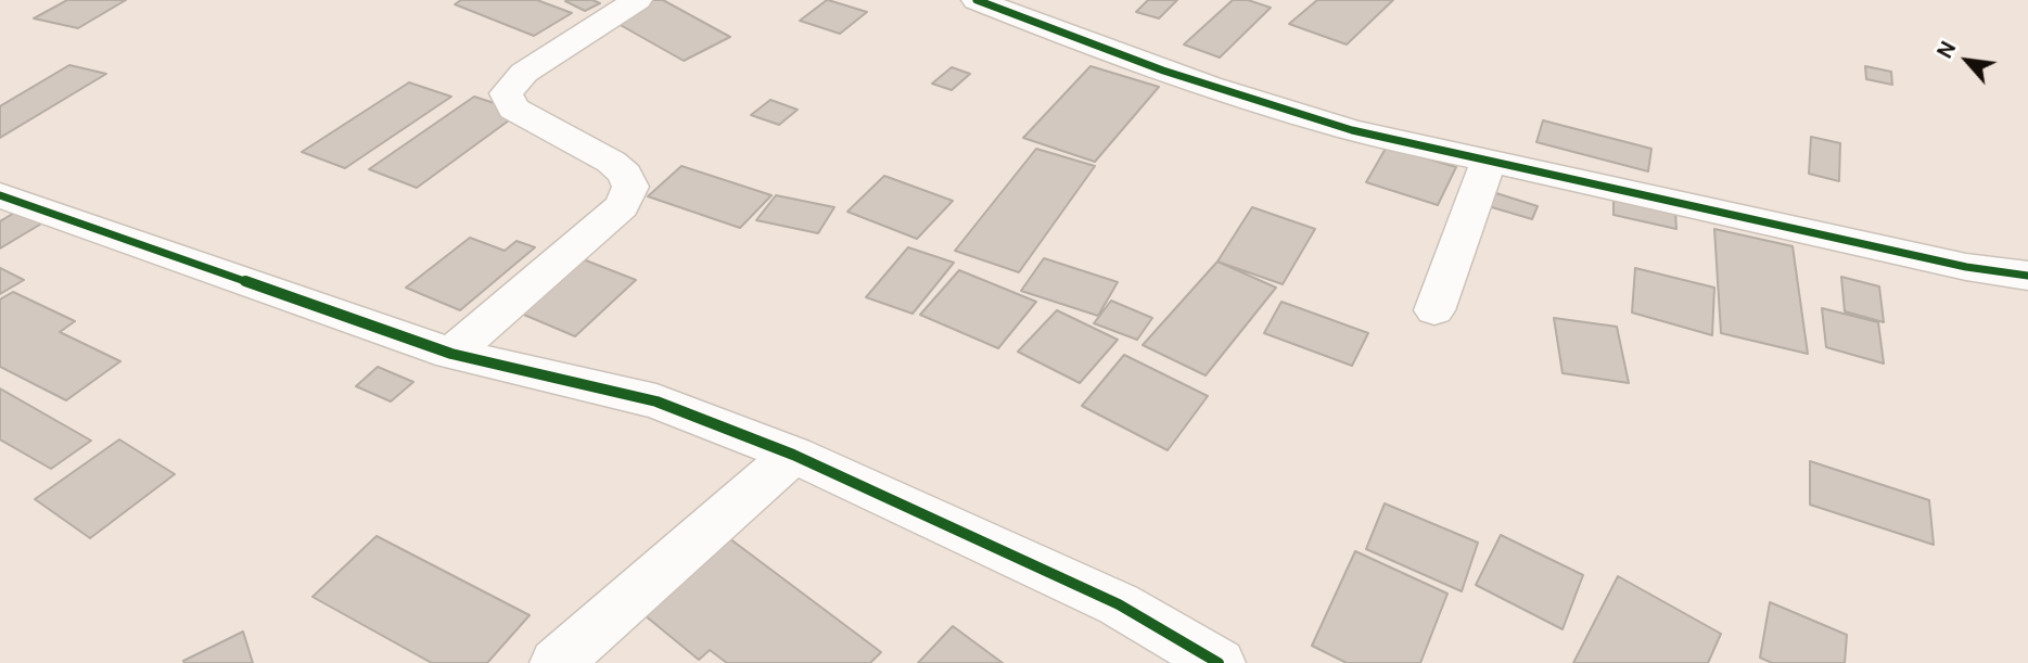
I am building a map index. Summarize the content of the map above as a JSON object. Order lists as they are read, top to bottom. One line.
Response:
{"north":"top left"}
